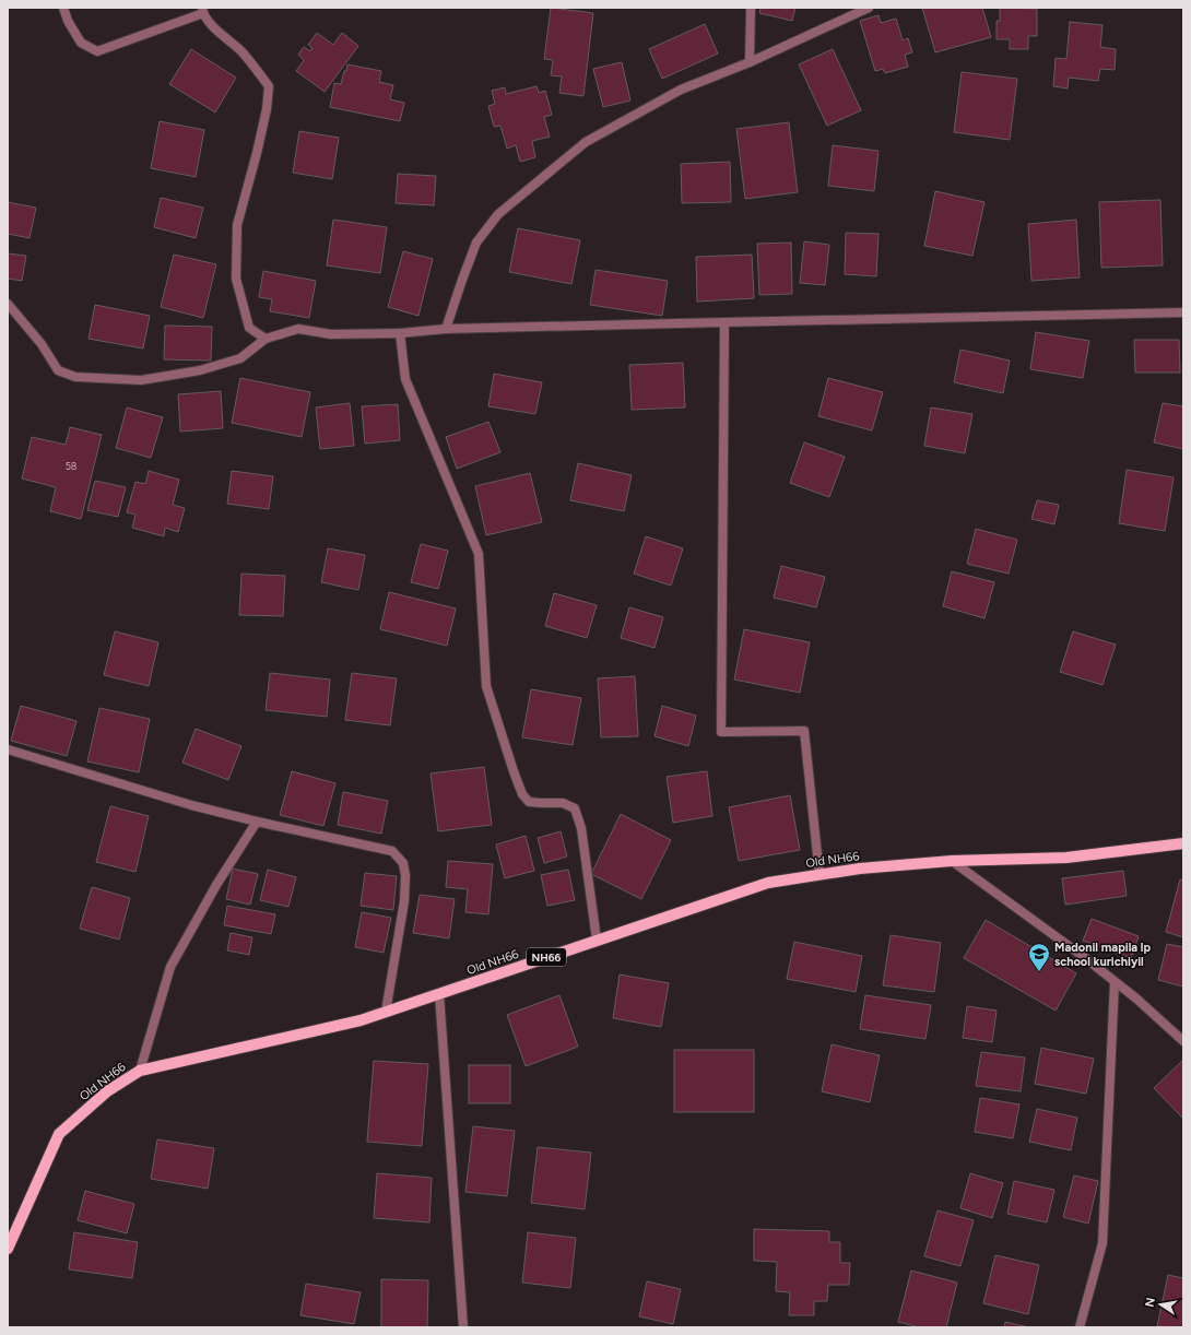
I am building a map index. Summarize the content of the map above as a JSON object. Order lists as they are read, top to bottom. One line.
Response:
{"streets":{"main road":["Old NH66","NH66"]},"places":{"school or university":["Madonil mapila lp school kurichiyil"]},"house_numbers":["58"],"north":"left"}
